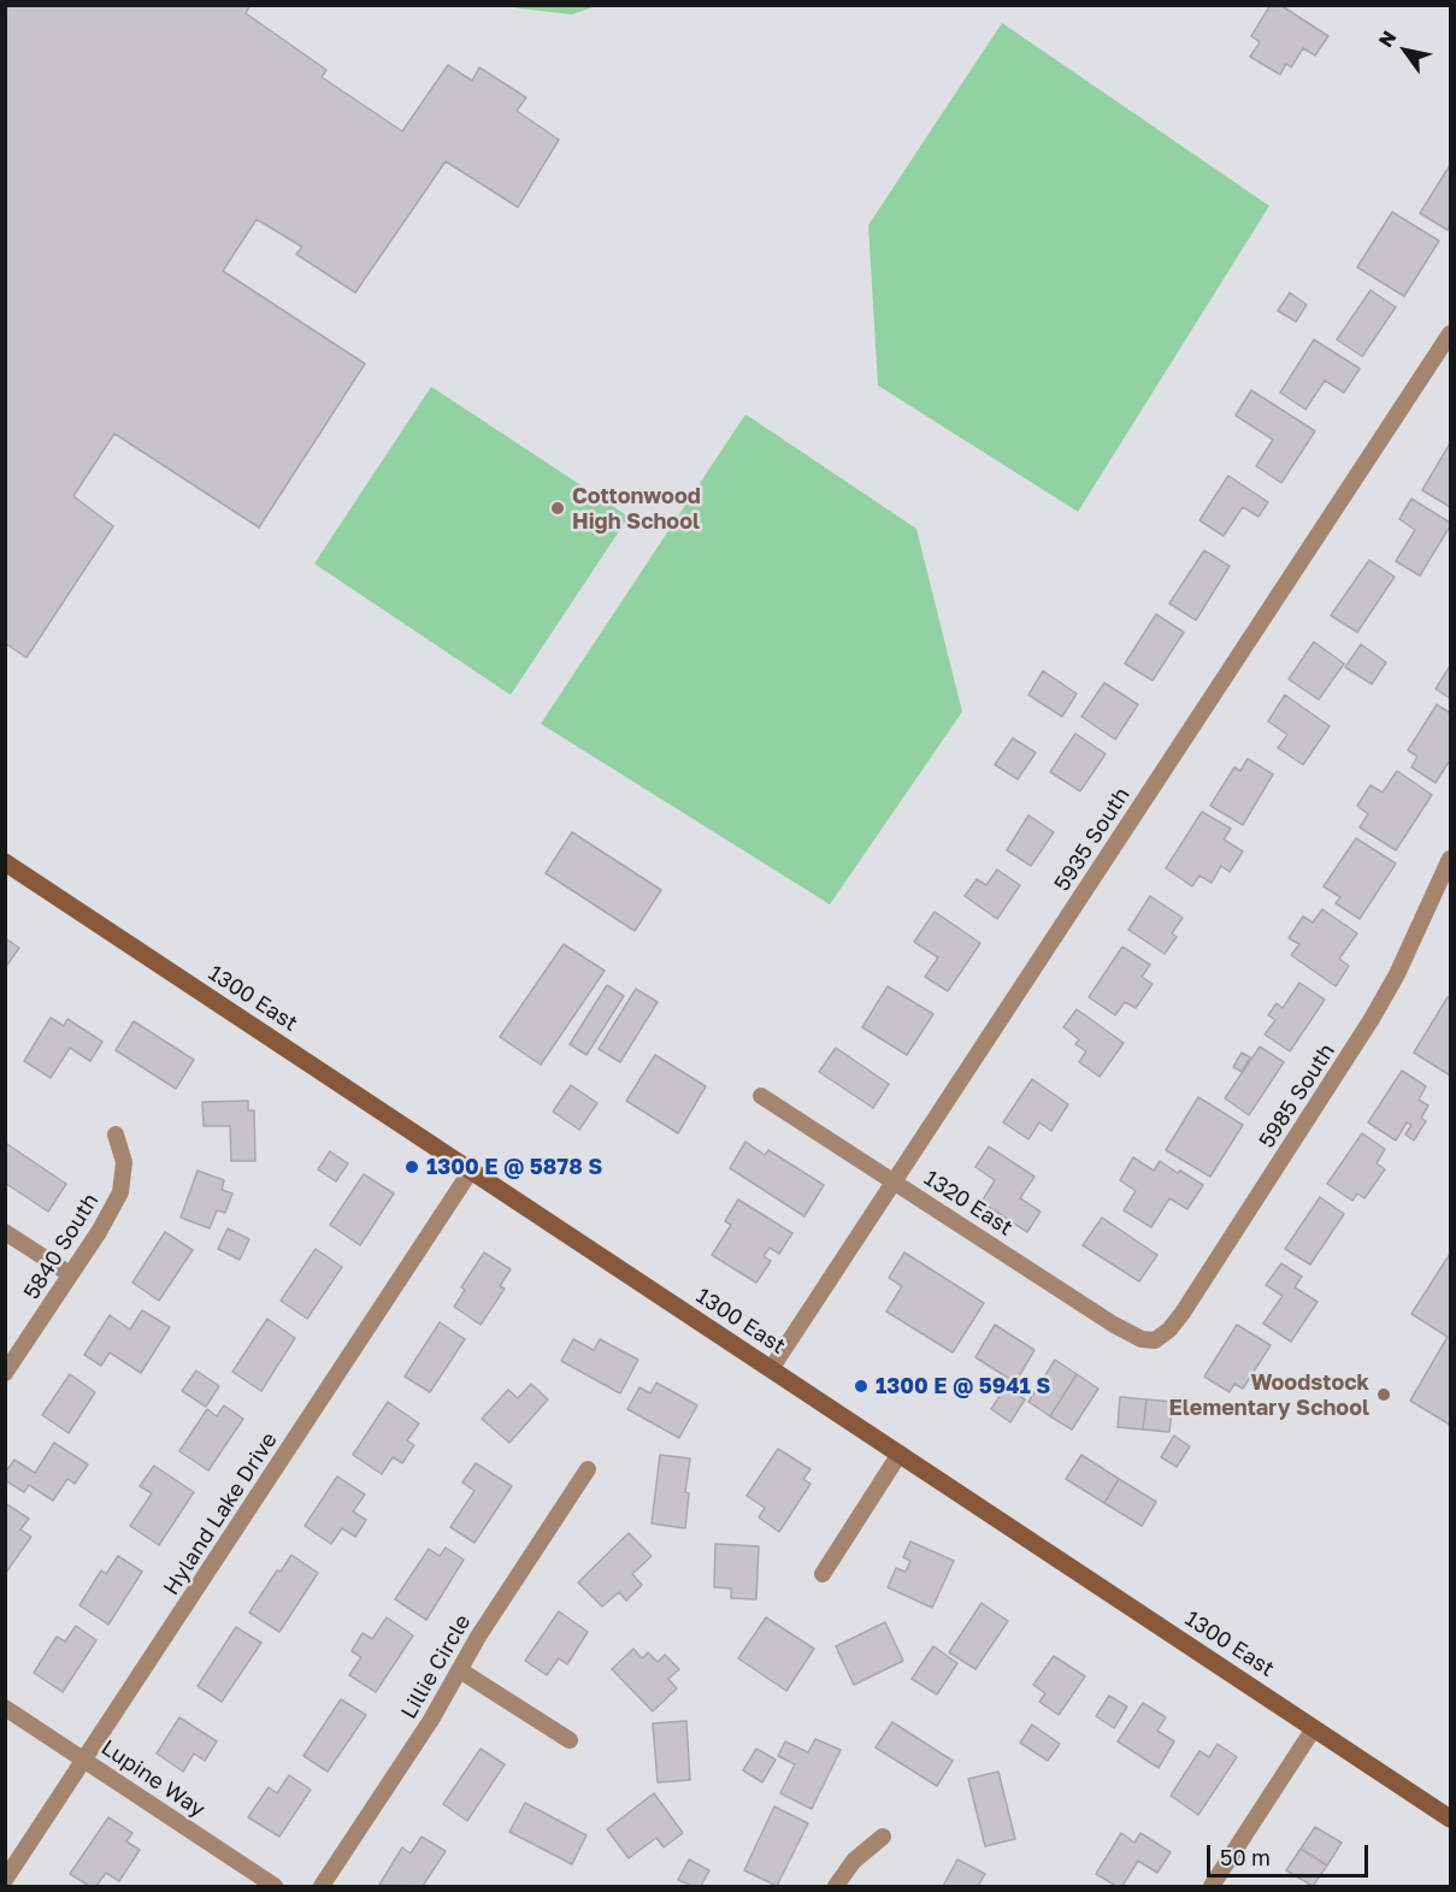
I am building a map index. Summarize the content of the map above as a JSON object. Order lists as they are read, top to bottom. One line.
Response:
{"streets":{"main road":["1300 East"],"street":["5935 South","5985 South","1320 East","5840 South","Hyland Lake Drive","Lillie Circle","Lupine Way"]},"crossings":[["5935 South","1300 East"],["5935 South","1320 East"],["1300 East","Hyland Lake Drive"],["5985 South","1320 East"],["Hyland Lake Drive","Lupine Way"]],"places":["Cottonwood High School","1300 E @ 5878 S","1300 E @ 5941 S","Woodstock Elementary School"],"scale_bar":"50 m","north":"top left"}
